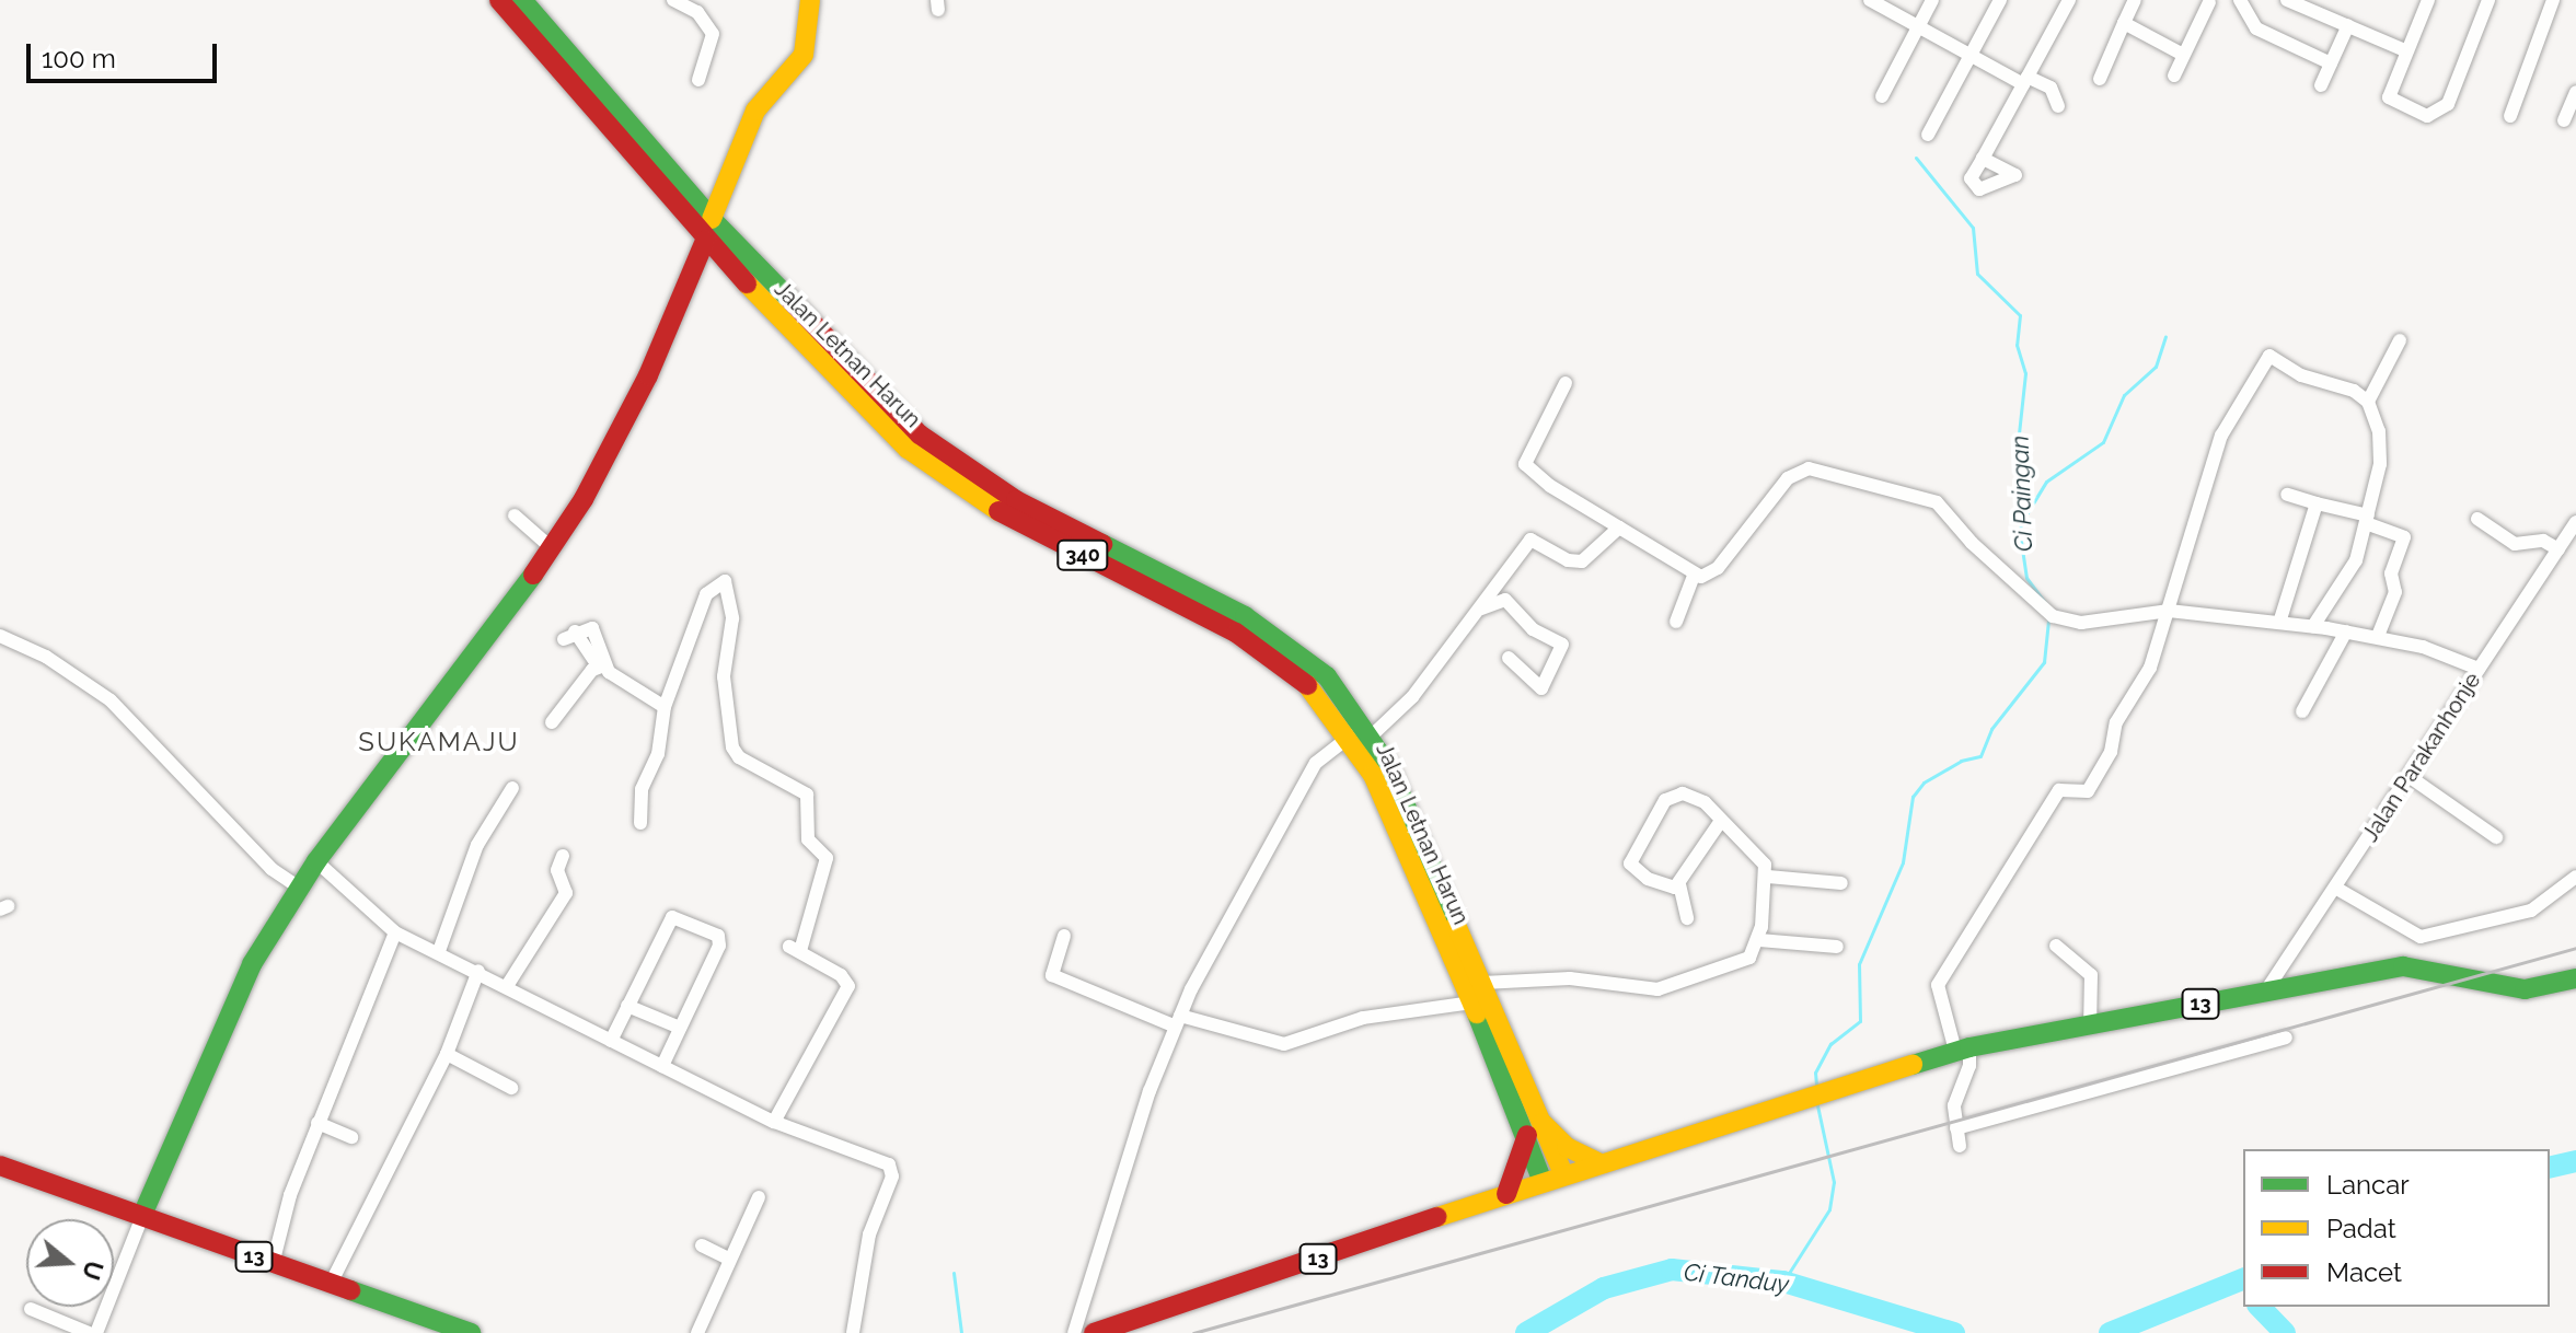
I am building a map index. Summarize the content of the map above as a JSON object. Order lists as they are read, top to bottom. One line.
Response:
{"streets":{"main road":["Jalan Letnan Harun","340","13"],"street":["Jalan Parakanhonje"]},"crossings":[["Jalan Letnan Harun","13"],["Jalan Parakanhonje","13"]],"districts":["SUKAMAJU"],"water":["Ci Paingan","Ci Tanduy"],"legend":["Lancar","Padat","Macet"],"scale_bar":"100 m","north":"right"}
